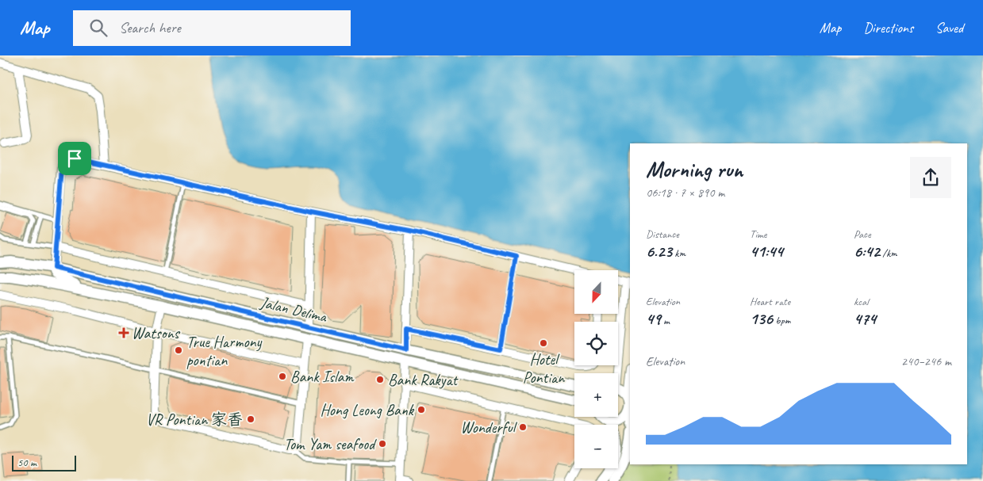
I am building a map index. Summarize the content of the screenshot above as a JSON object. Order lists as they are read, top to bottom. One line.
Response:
{"streets":{"street":["Jalan Delima"]},"places":{"health":["Watsons"],"other":["Hotel Pontian","True Harmony pontian","Bank Islam","Bank Rakyat","Hong Leong Bank","VR Pontian 家香","Wonderful","Tom Yam seafood"]},"scale_bar":"50 m","north":"bottom","page":{"header":"Map","search":"Search here","nav":["Map","Directions","Saved"],"heading":["Morning run","06:18 · 7 × 890 m"],"stats":[["Distance","6.23 km"],["Time","41:44"],["Pace","6:42 /km"],["Elevation","49 m"],["Heart rate","136 bpm"],["kcal","474"]],"map_buttons":["+","−"],"chart":["Elevation","240–246 m"],"scale":"50 m"}}
